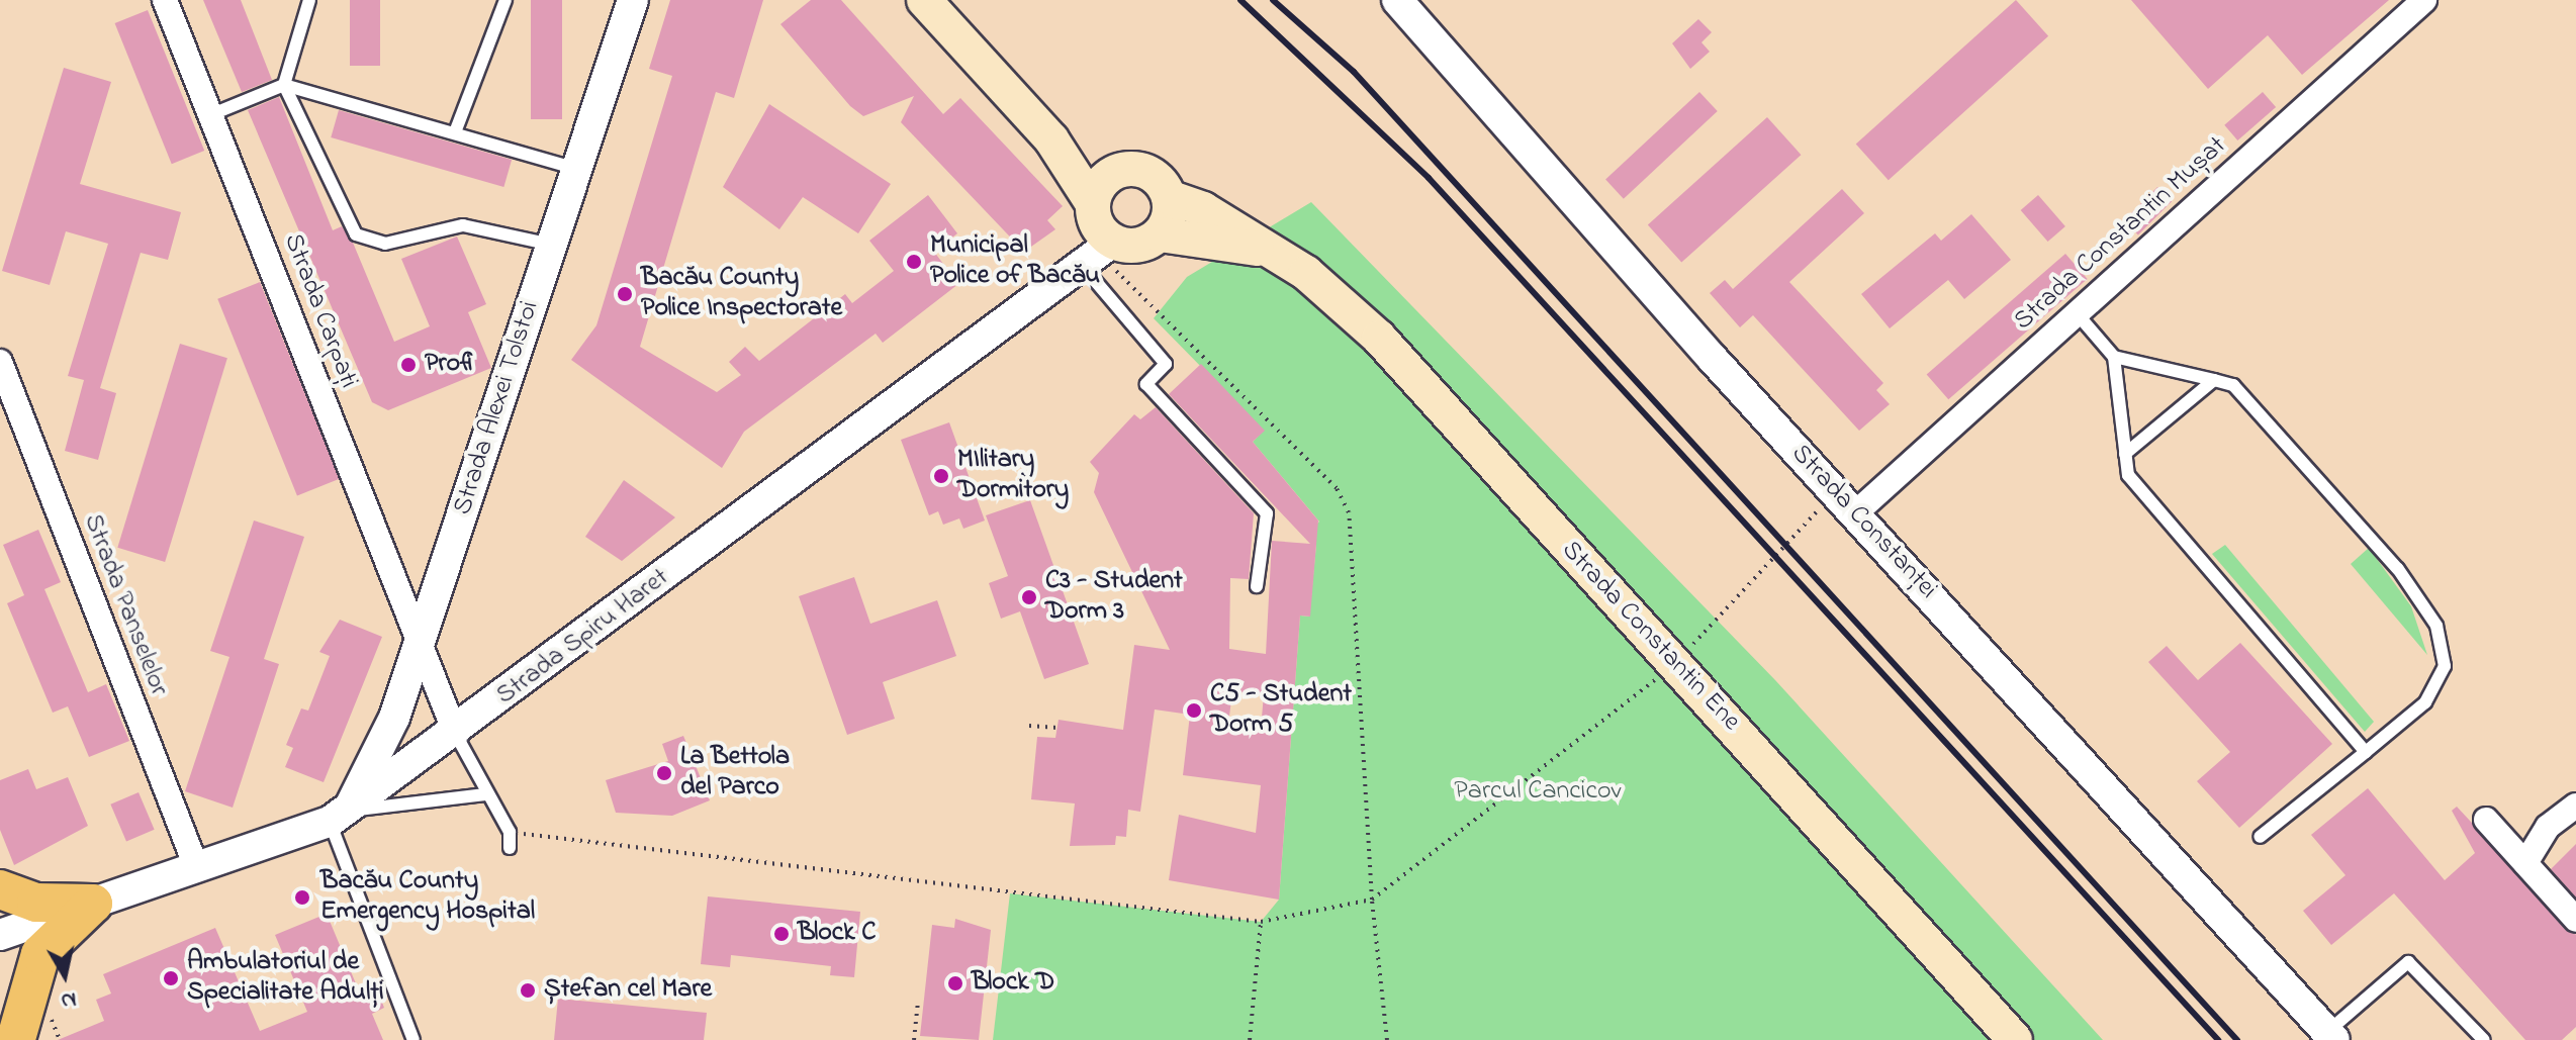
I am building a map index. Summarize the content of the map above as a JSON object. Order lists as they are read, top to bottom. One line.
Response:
{"streets":{"main road":["Strada Constantin Ene"],"street":["Strada Constantin Mușat","Strada Carpați","Strada Alexei Tolstoi","Strada Constanței","Strada Panselelor","Strada Spiru Haret"]},"crossings":[["Strada Constantin Mușat","Strada Constanței"],["Strada Carpați","Strada Alexei Tolstoi"],["Strada Carpați","Strada Spiru Haret"],["Strada Alexei Tolstoi","Strada Spiru Haret"],["Strada Panselelor","Strada Spiru Haret"],["Strada Constantin Ene","Strada Spiru Haret"]],"parks":["Parcul Cancicov"],"places":["Municipal Police of Bacău","Bacău County Police Inspectorate","Profi","MIlitary Dormitory","C3 - Student Dorm 3","C5 - Student Dorm 5","La Bettola del Parco","Bacău County Emergency Hospital","Block C","Ambulatoriul de Specialitate Adulți","Block D","Ștefan cel Mare"],"north":"bottom"}
